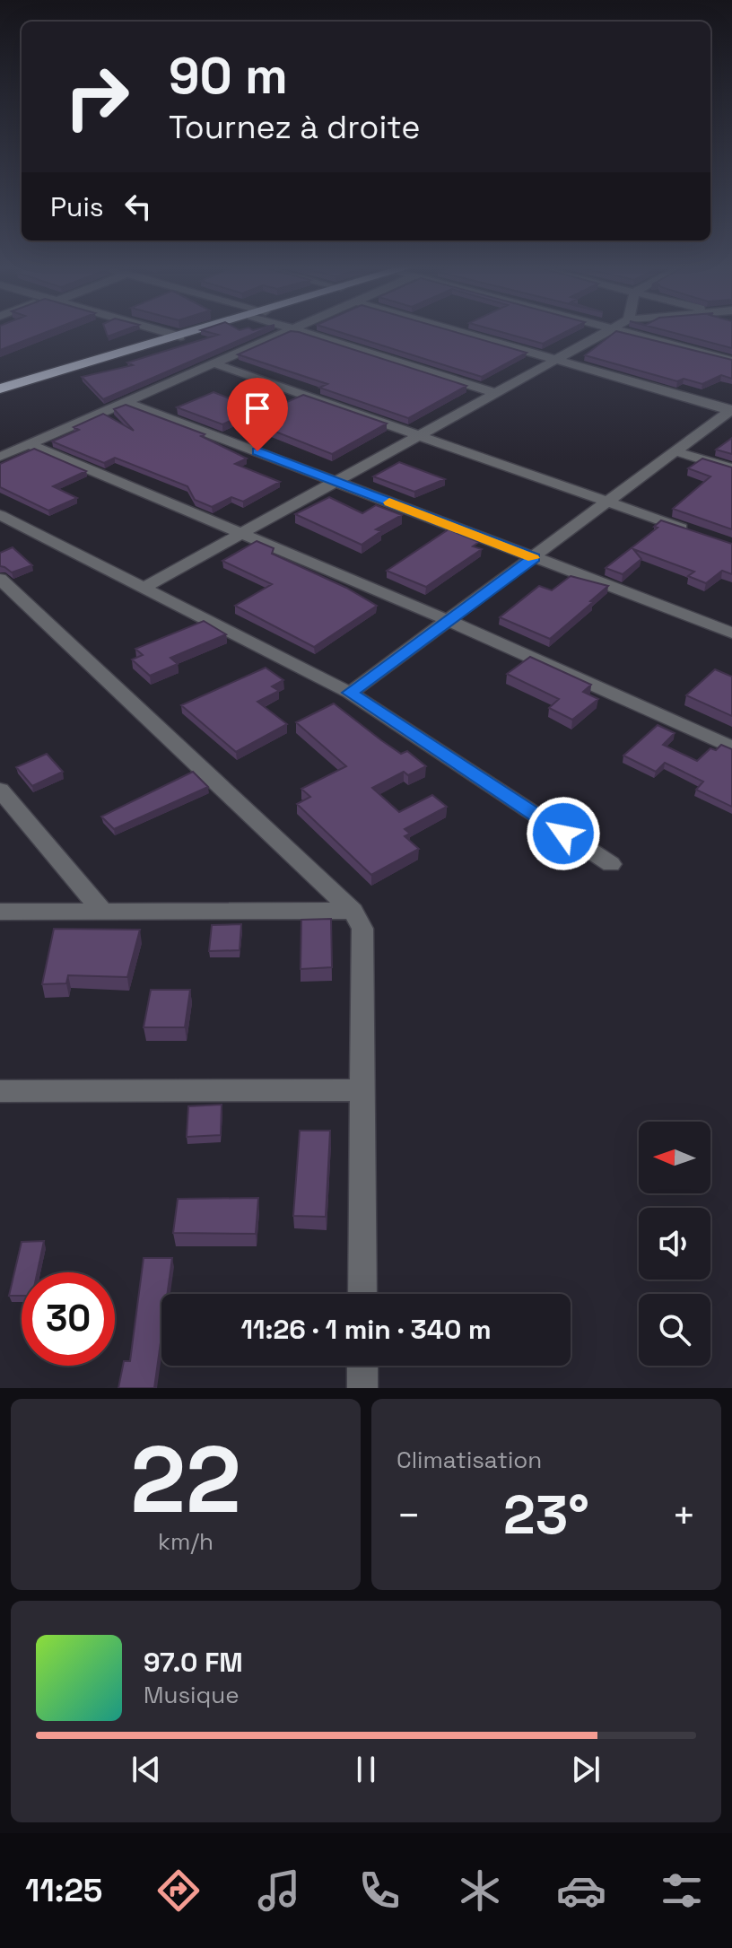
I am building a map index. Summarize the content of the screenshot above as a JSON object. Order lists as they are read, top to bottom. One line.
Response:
{"north":"left","page":{"turn":["90 m","Tournez à droite"],"then":"Puis","limit":"30","trip":"11:26 · 1 min · 340 m","tile":[["22","km/h"],"Climatisation"],"heat":["−","23°","+"],"song":["97.0 FM","Musique"],"tabs":"11:25"}}
